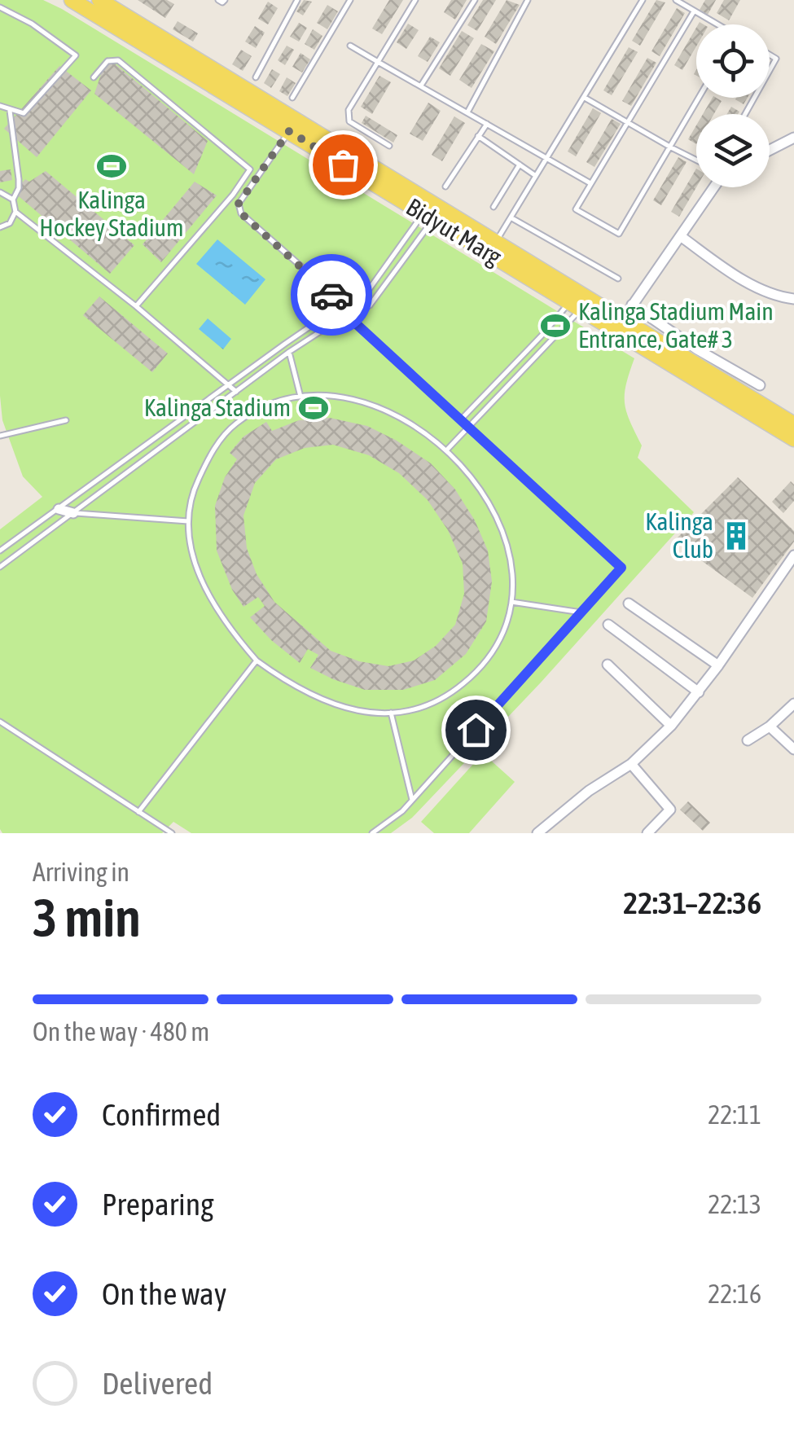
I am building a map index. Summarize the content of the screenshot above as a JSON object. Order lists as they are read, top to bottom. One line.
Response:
{"streets":{"main road":["Bidyut Marg"]},"places":{"sports":["Kalinga Hockey Stadium","Kalinga Stadium Main Entrance, Gate# 3","Kalinga Stadium"],"building":["Kalinga Club"]},"page":{"heading":["3 min","Arriving in","22:31–22:36"],"bar":"On the way · 480 m","list":[["Confirmed","22:11"],["Preparing","22:13"],["On the way","22:16"],"Delivered"]}}
